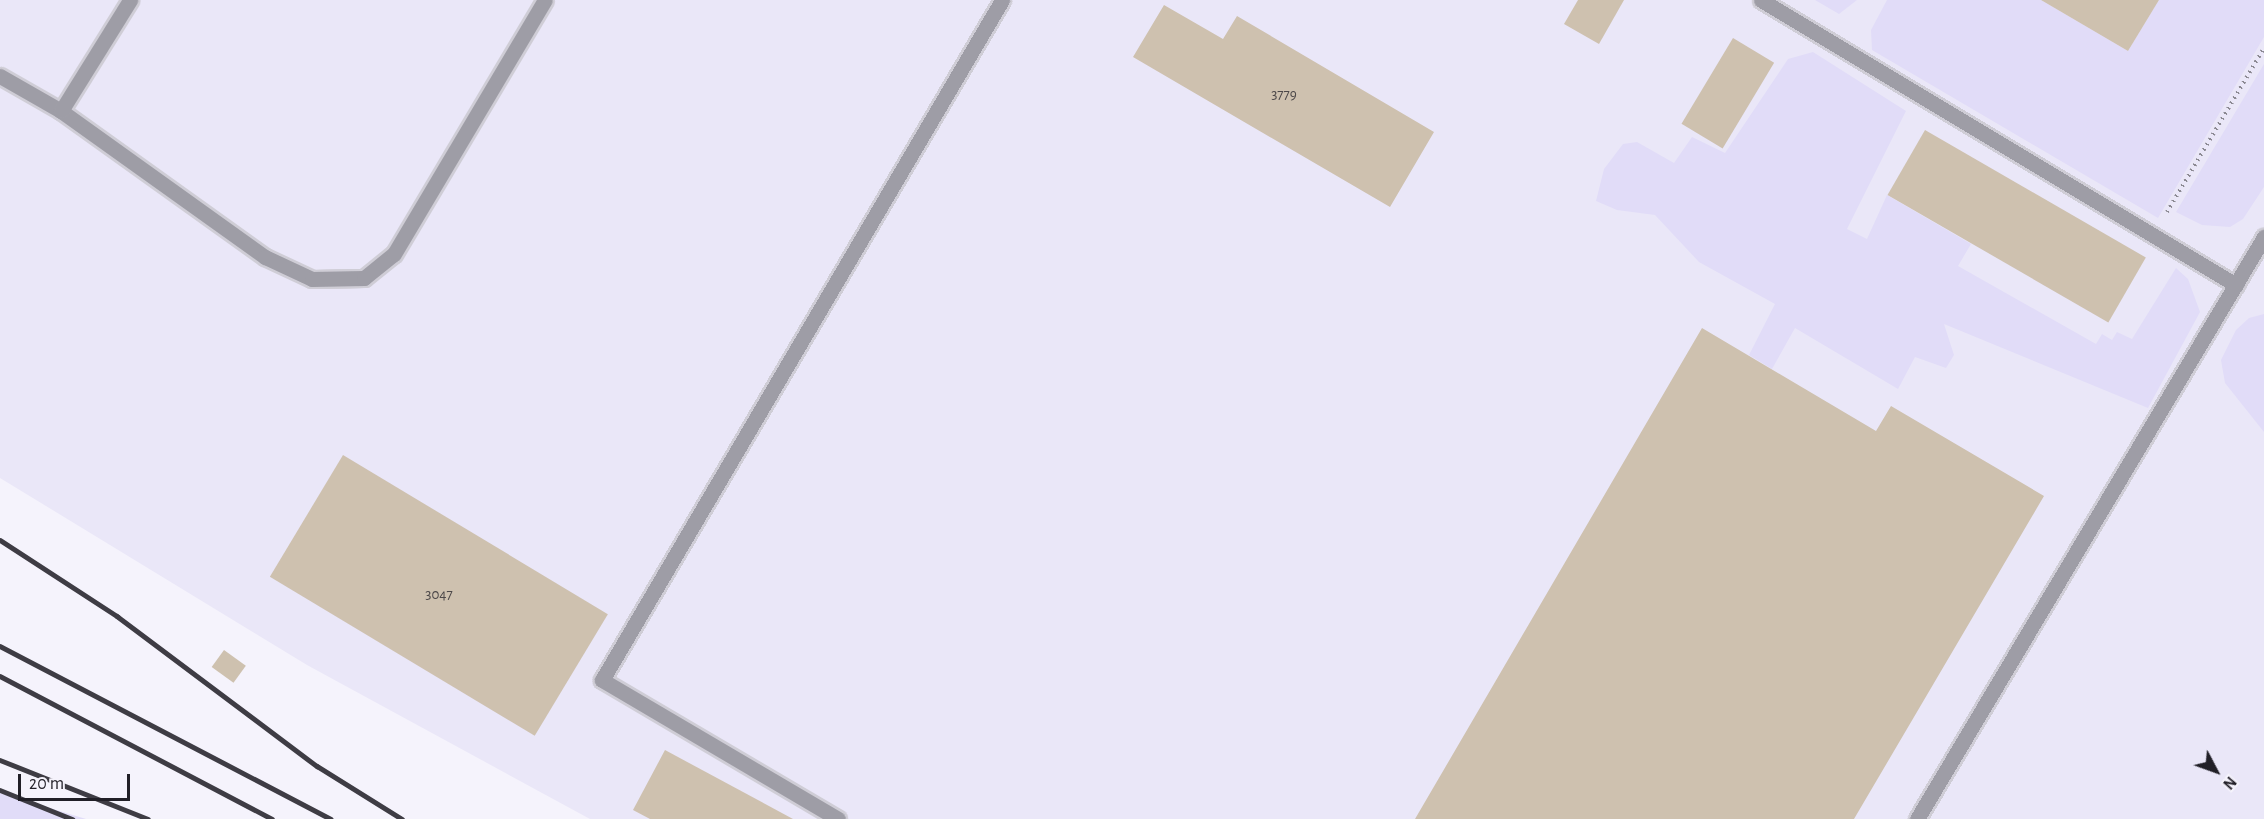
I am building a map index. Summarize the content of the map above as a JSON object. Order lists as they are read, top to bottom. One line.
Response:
{"house_numbers":["3779","3047"],"scale_bar":"20 m","north":"bottom right"}
